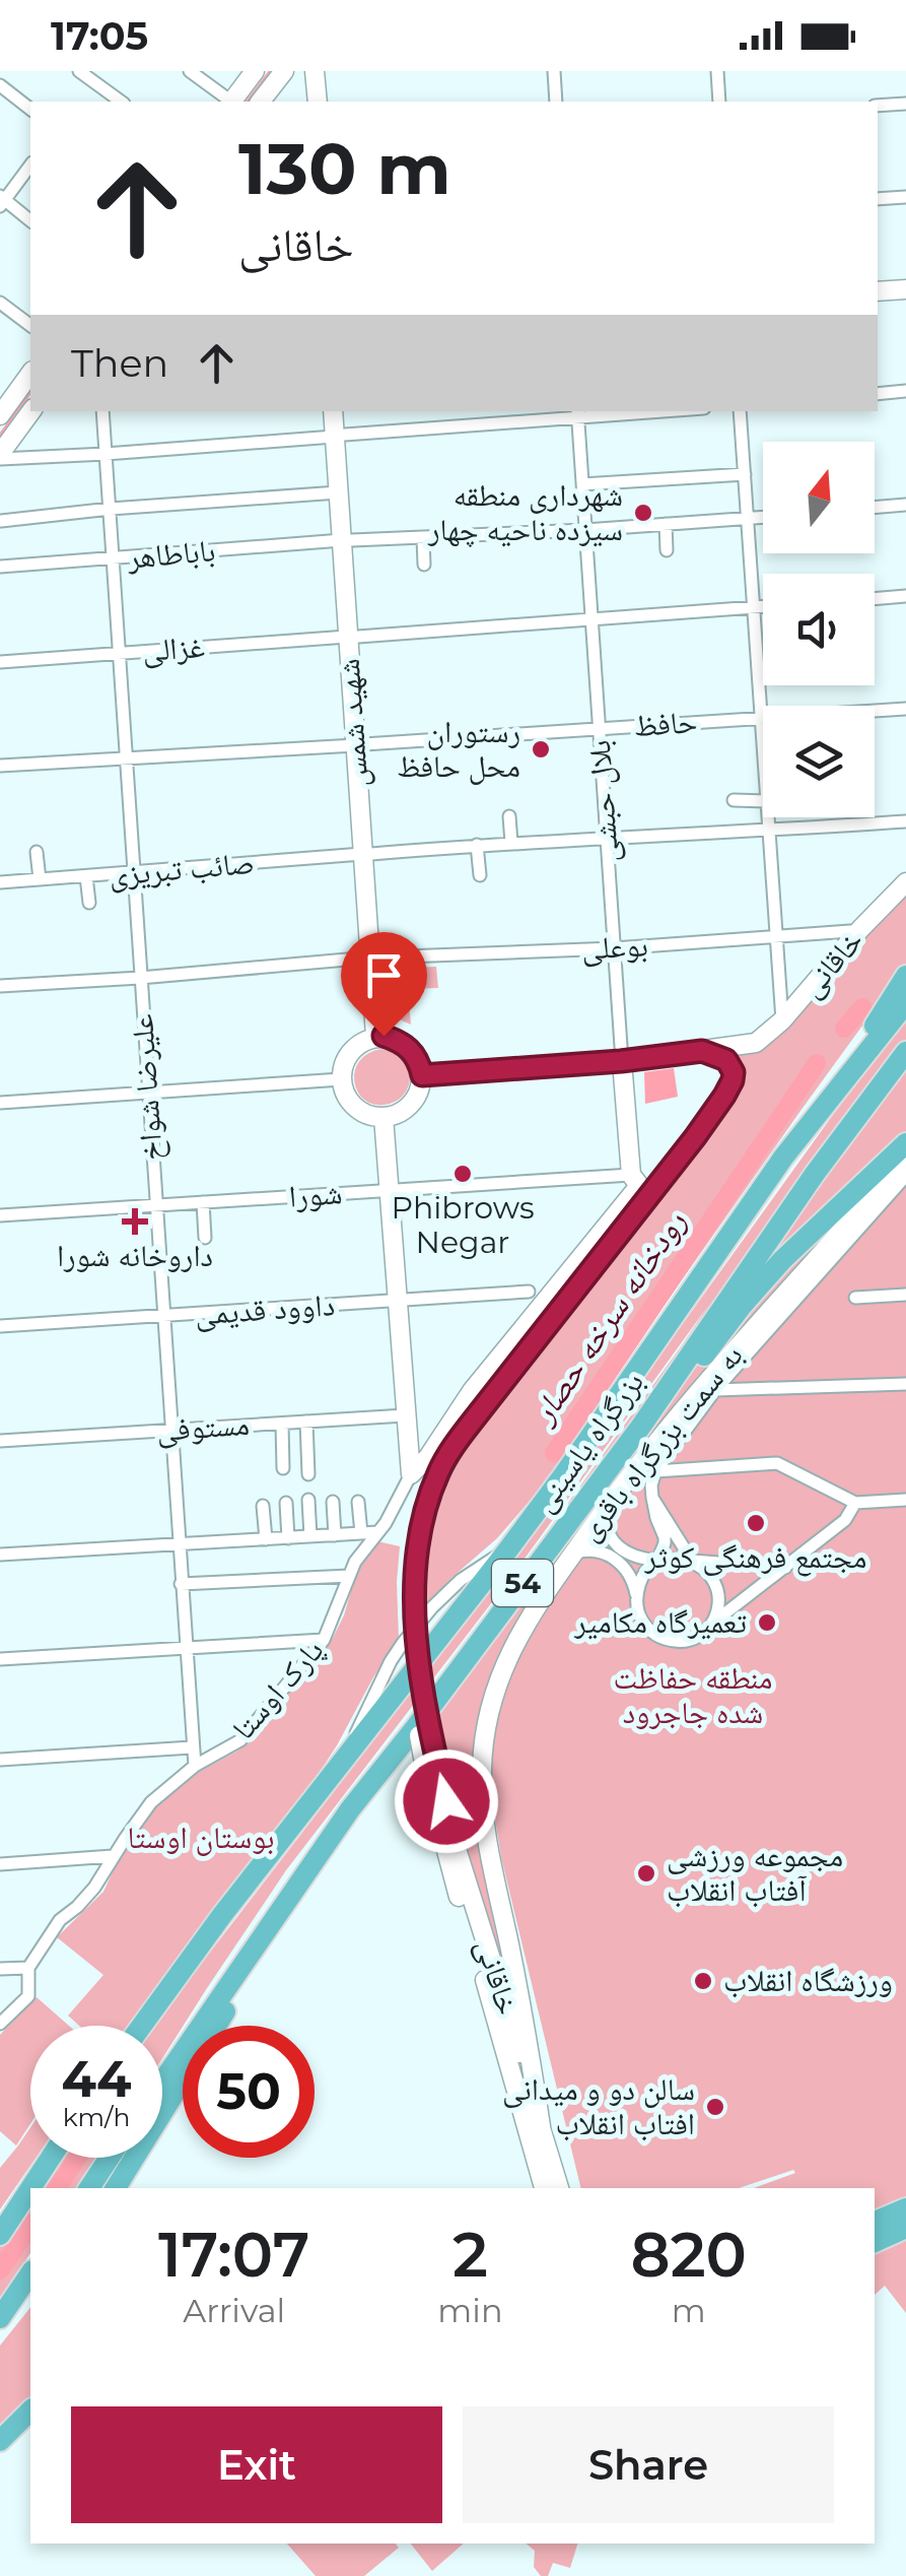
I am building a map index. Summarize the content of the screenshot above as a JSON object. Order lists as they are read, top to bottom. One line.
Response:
{"streets":{"highway":["بزرگراه یاسینی","54"],"main road":["شهید شمس","بلال حبشی","خاقانی","به سمت بزرگراه باقری"],"street":["باباطاهر","غزالی","حافظ","صائب تبریزی","بوعلی","علیرضا شواخ","شورا","داوود قدیمی","مستوفی","پارک اوستا"]},"crossings":[["باباطاهر","شهید شمس"],["باباطاهر","بلال حبشی"],["باباطاهر","علیرضا شواخ"],["غزالی","شهید شمس"],["غزالی","بلال حبشی"],["غزالی","علیرضا شواخ"],["شهید شمس","حافظ"],["شهید شمس","صائب تبریزی"],["شهید شمس","بوعلی"],["حافظ","بلال حبشی"],["حافظ","علیرضا شواخ"],["بلال حبشی","صائب تبریزی"],["بلال حبشی","بوعلی"],["بلال حبشی","شورا"],["صائب تبریزی","علیرضا شواخ"],["بوعلی","علیرضا شواخ"],["خاقانی","به سمت بزرگراه باقری"],["علیرضا شواخ","شورا"],["علیرضا شواخ","داوود قدیمی"],["علیرضا شواخ","مستوفی"],["علیرضا شواخ","پارک اوستا"]],"water":["رودخانه سرخه حصار"],"parks":["منطقه حفاظت شده جاجرود","بوستان اوستا"],"places":{"other":["شهرداری منطقه سیزده ناحیه چهار","رستوران محل حافظ","Phibrows Negar","مجتمع فرهنگی کوثر","تعمیرگاه مکامیر","مجموعه ورزشی آفتاب انقلاب","ورزشگاه انقلاب","سالن دو و میدانی افتاب انقلاب"],"health":["داروخانه شورا"]},"north":"top","page":{"status":"17:05","turn":["130 m","خاقانی"],"then":"Then","speed":"44 km/h","limit":"50","eta":["17:07","Arrival","2","min","820","m"],"buttons":["Exit","Share"]}}
